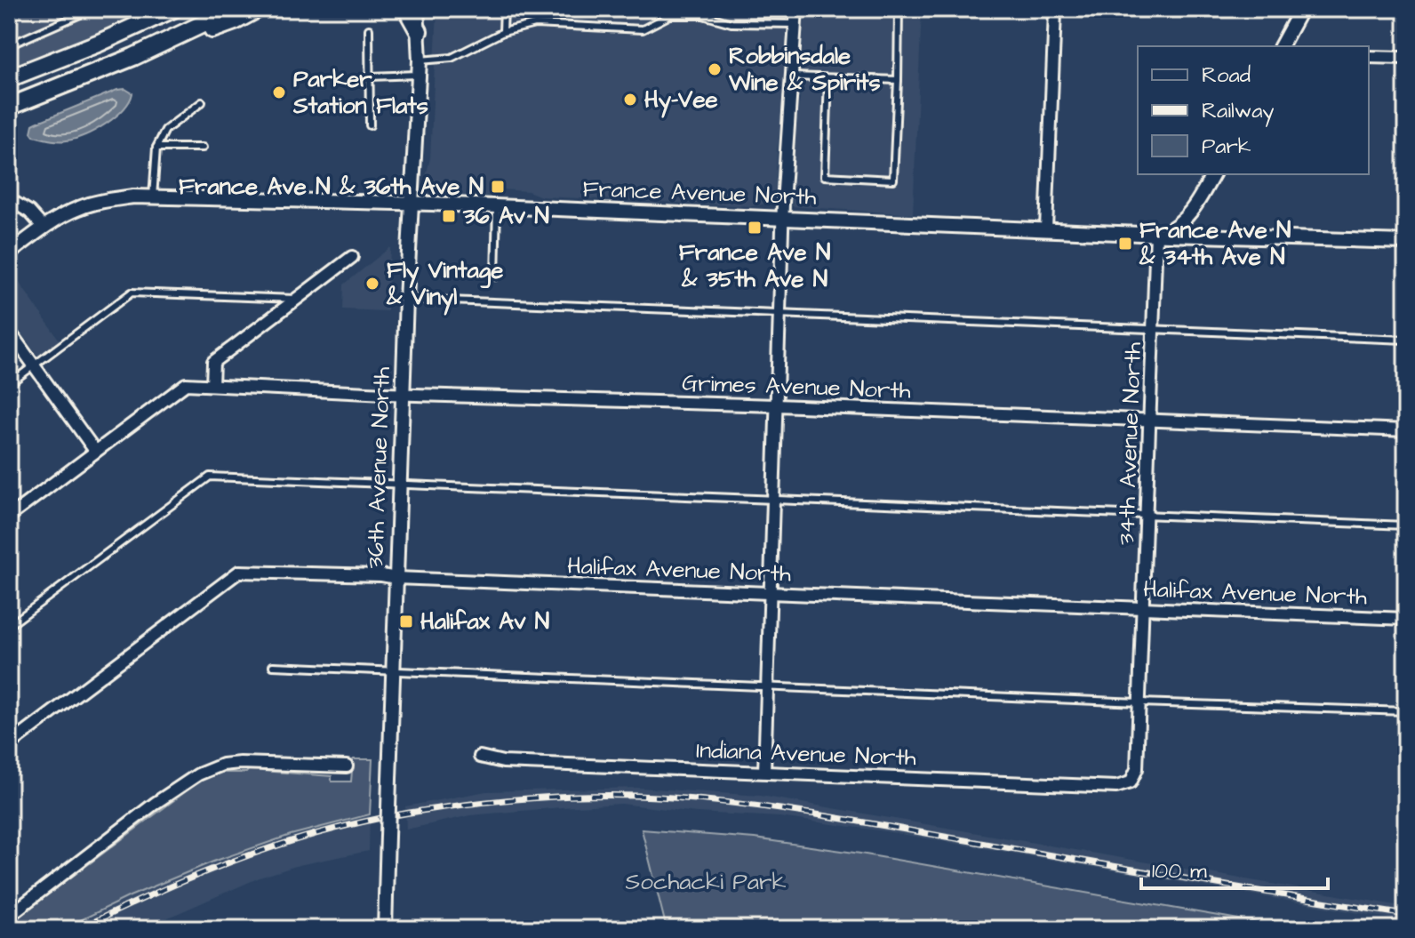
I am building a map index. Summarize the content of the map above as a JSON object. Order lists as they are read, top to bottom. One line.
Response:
{"streets":{"street":["France Avenue North","Grimes Avenue North","34th Avenue North","36th Avenue North","Halifax Avenue North","Indiana Avenue North"]},"crossings":[["France Avenue North","34th Avenue North"],["France Avenue North","36th Avenue North"],["Grimes Avenue North","34th Avenue North"],["Grimes Avenue North","36th Avenue North"],["34th Avenue North","Halifax Avenue North"],["34th Avenue North","Indiana Avenue North"],["36th Avenue North","Halifax Avenue North"]],"parks":["Sochacki Park"],"places":{"other":["Robbinsdale Wine & Spirits","Parker Station Flats","Hy-Vee","Fly Vintage & Vinyl"],"transit":["France Ave N & 36th Ave N","36 Av N","France Ave N & 35th Ave N","France Ave N & 34th Ave N","Halifax Av N"]},"legend":["Road","Railway","Park"],"scale_bar":"100 m"}
